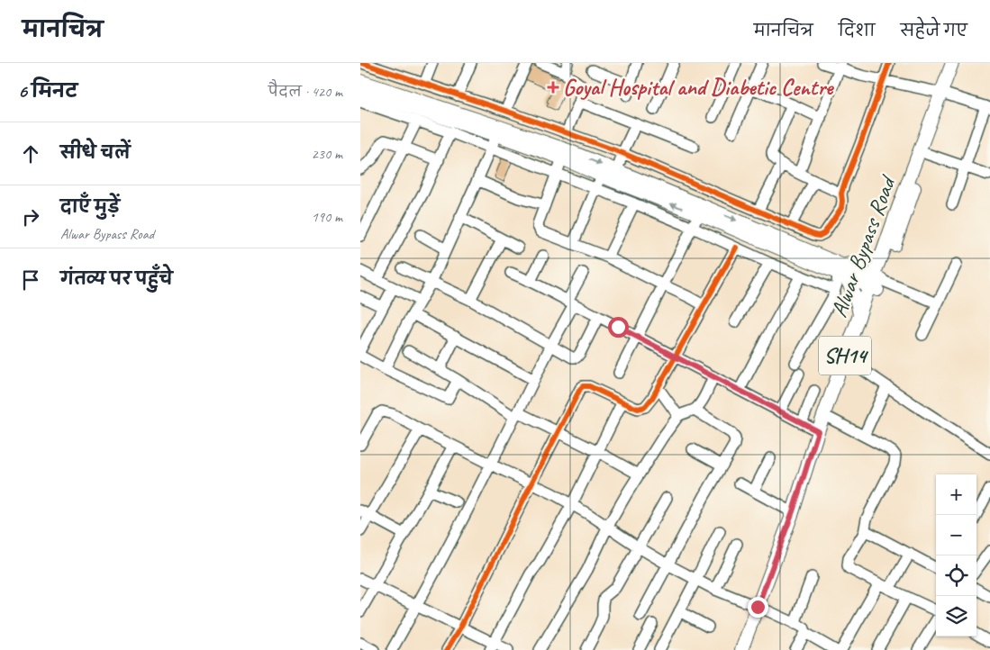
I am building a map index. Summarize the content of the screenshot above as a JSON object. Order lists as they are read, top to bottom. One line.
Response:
{"streets":{"main road":["Alwar Bypass Road","SH14"]},"crossings":[["Alwar Bypass Road","SH14"]],"places":{"health":["Goyal Hospital and Diabetic Centre"]},"page":{"header":"मानचित्र","nav":["मानचित्र","दिशा","सहेजे गए"],"heading":["6 मिनट","पैदल · 420 m"],"list":[["सीधे चलें","230 m"],["दाएँ मुड़ें","Alwar Bypass Road","190 m"],"गंतव्य पर पहुँचे"],"map_buttons":["+","−"]}}
